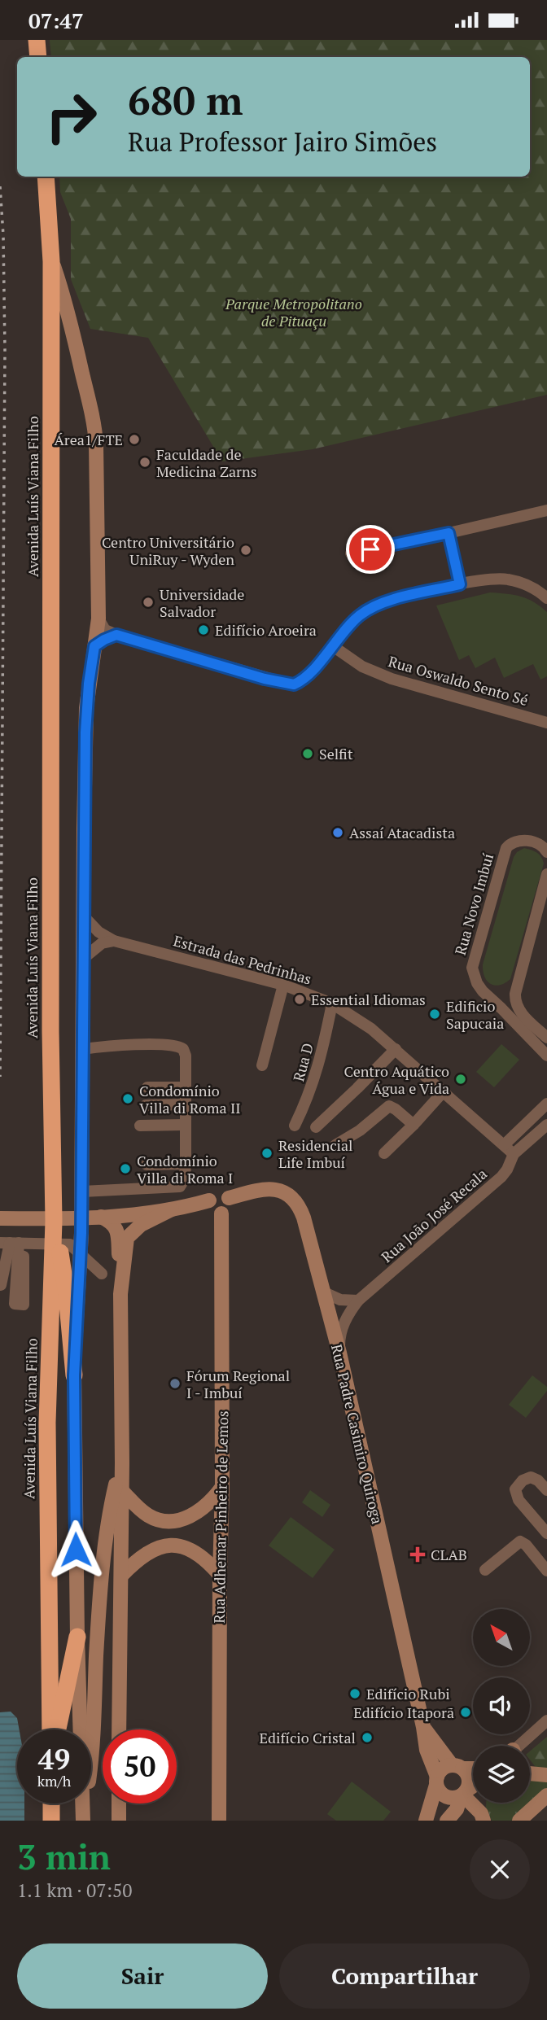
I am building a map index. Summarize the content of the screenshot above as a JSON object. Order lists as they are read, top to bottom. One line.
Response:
{"streets":{"highway":["Avenida Luís Viana Filho"],"main road":["Rua Padre Casimiro Quiroga","Rua Adhemar Pinheiro de Lemos"],"street":["Rua Oswaldo Sento Sé","Rua Novo Imbuí","Estrada das Pedrinhas","Rua D","Rua João José Recala"]},"crossings":[["Estrada das Pedrinhas","Rua D"],["Estrada das Pedrinhas","Rua João José Recala"],["Rua João José Recala","Rua Padre Casimiro Quiroga"],["Rua Padre Casimiro Quiroga","Rua Adhemar Pinheiro de Lemos"]],"parks":["Parque Metropolitano de Pituaçu"],"places":{"other":["Área1/FTE","Faculdade de Medicina Zarns","Centro Universitário UniRuy - Wyden","Universidade Salvador","Edifício Aroeira","Selfit","Assaí Atacadista","Essential Idiomas","Edificio Sapucaia","Centro Aquático Água e Vida","Condomínio Villa di Roma II","Residencial Life Imbuí","Condomínio Villa di Roma I","Fórum Regional I - Imbuí","Edifício Rubi","Edifício Itaporã","Edifício Cristal"],"health":["CLAB"]},"north":"top left","page":{"status":"07:47","turn":["680 m","Rua Professor Jairo Simões"],"speed":"49 km/h","limit":"50","heading":["3 min","1.1 km · 07:50"],"buttons":["Sair","Compartilhar"]}}
